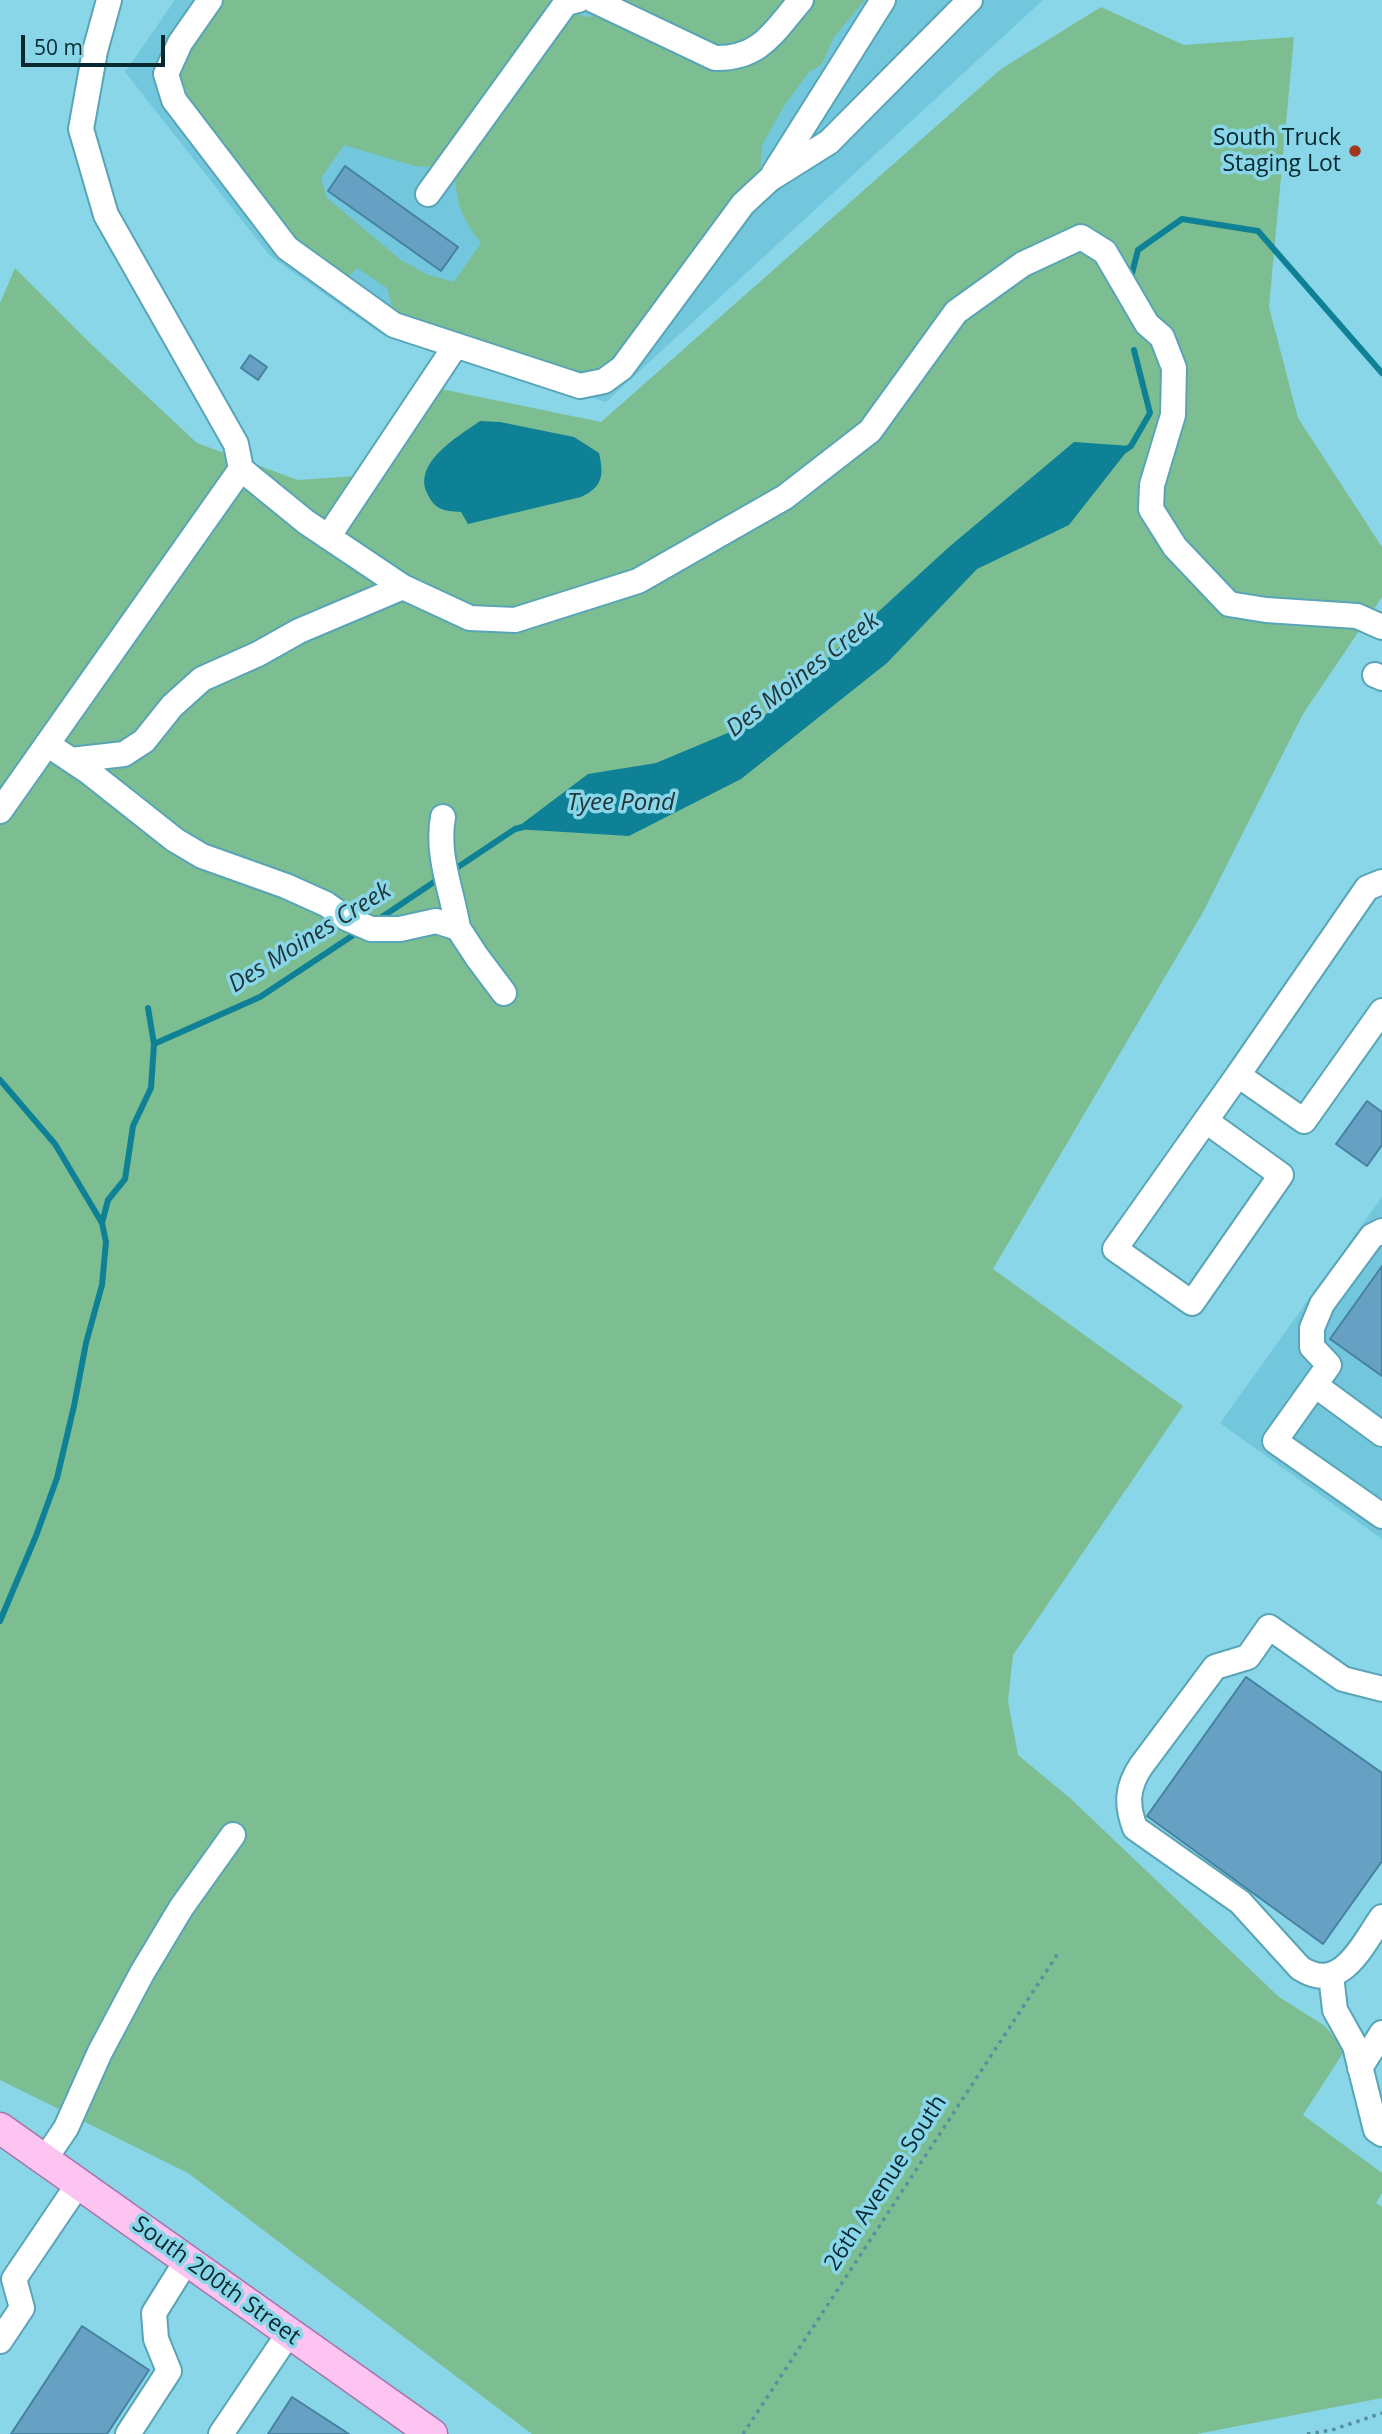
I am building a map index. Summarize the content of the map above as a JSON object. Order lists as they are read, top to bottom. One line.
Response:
{"streets":{"main road":["South 200th Street"],"path":["26th Avenue South"]},"water":["Des Moines Creek","Tyee Pond"],"places":["South Truck Staging Lot"],"scale_bar":"50 m"}
